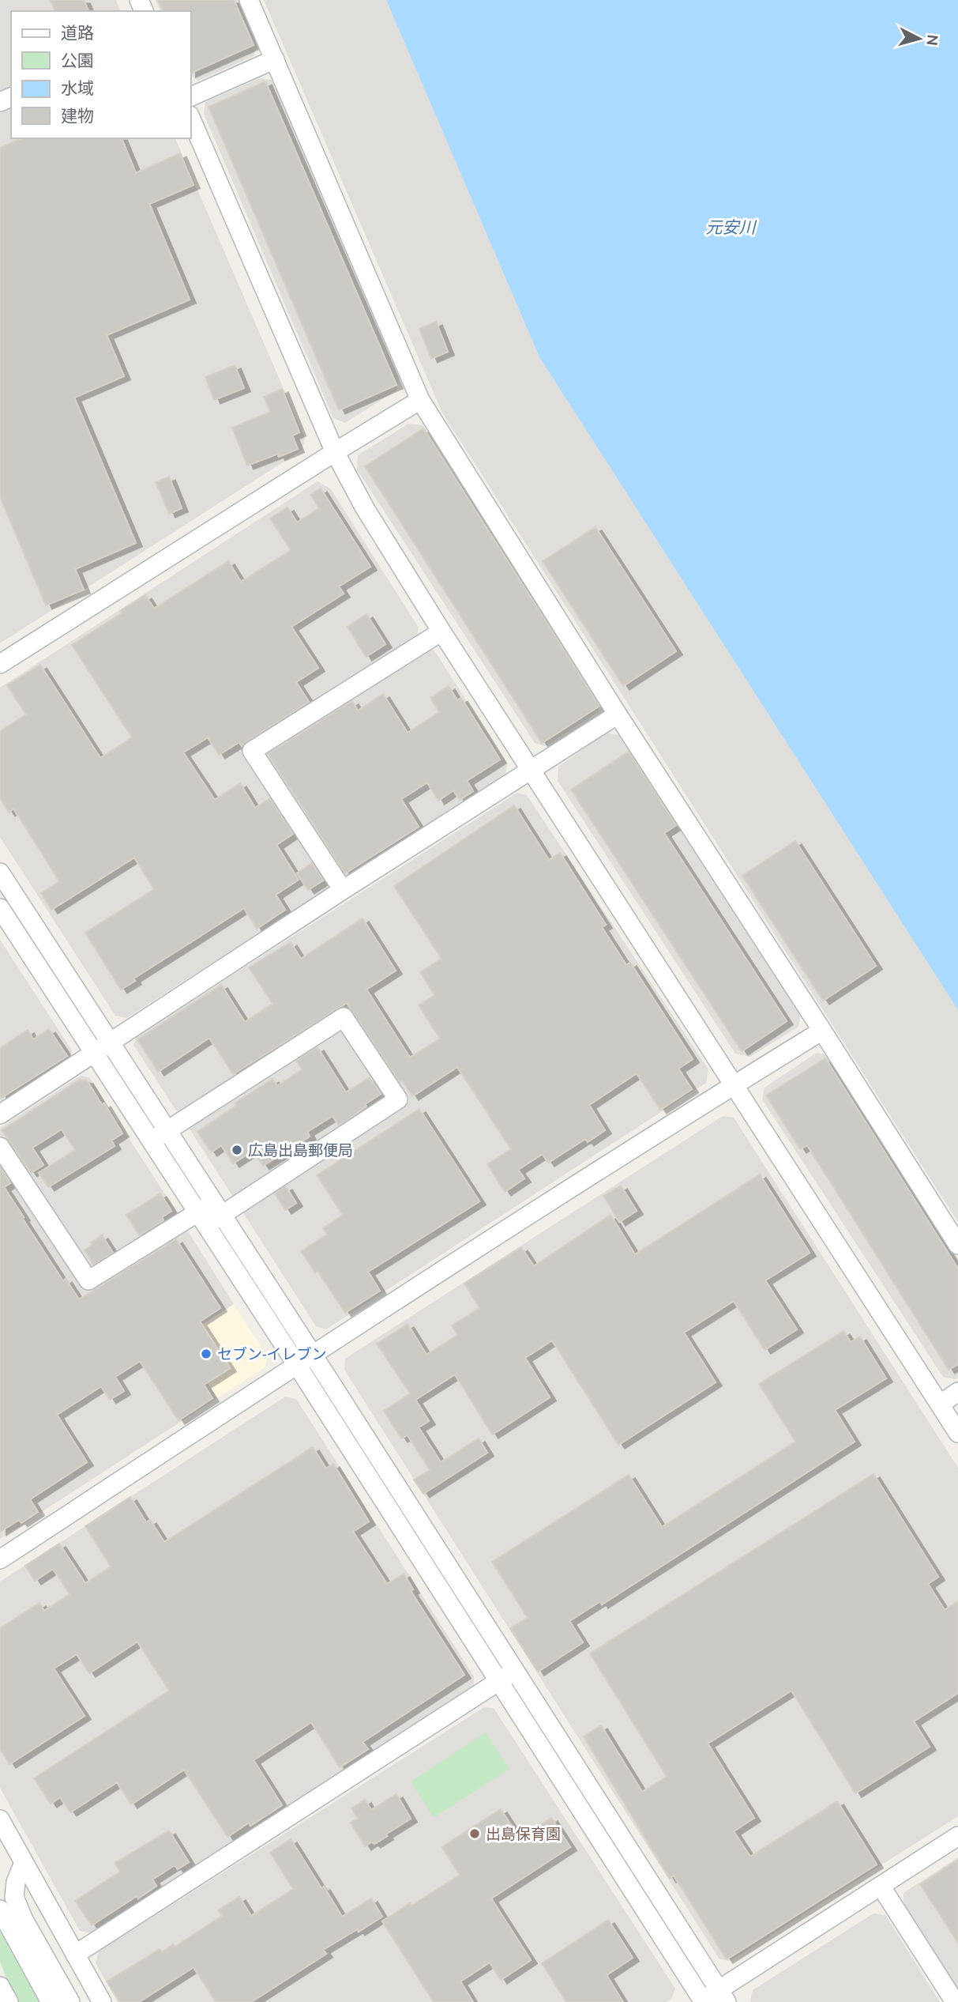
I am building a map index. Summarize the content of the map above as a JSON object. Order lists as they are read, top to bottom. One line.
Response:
{"water":["元安川"],"places":["広島出島郵便局","セブン-イレブン","出島保育園"],"legend":["道路","公園","水域","建物"],"north":"right"}
